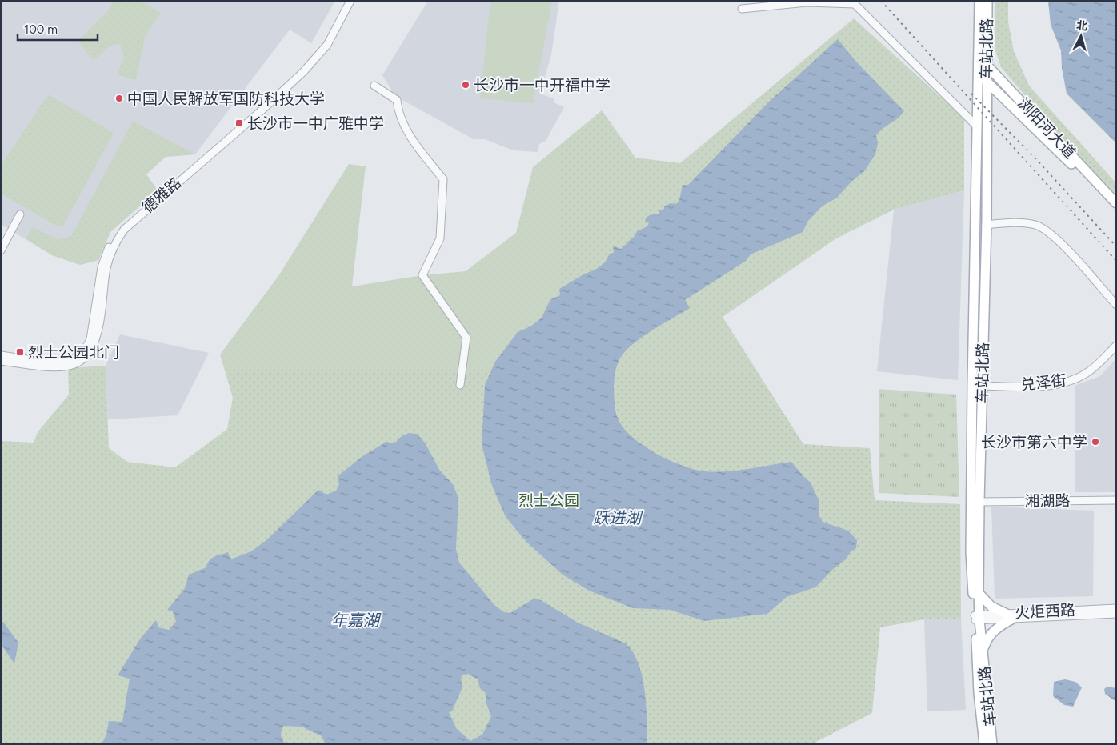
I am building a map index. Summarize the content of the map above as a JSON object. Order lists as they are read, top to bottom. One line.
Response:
{"streets":{"main road":["车站北路","浏阳河大道"],"street":["德雅路","兑泽街","湘湖路","火炬西路"]},"crossings":[["车站北路","浏阳河大道"],["车站北路","兑泽街"],["车站北路","湘湖路"],["车站北路","火炬西路"]],"water":["跃进湖","年嘉湖"],"parks":["烈士公园"],"places":{"other":["长沙市一中开福中学","中国人民解放军国防科技大学","长沙市第六中学"],"transit":["长沙市一中广雅中学","烈士公园北门"]},"scale_bar":"100 m","north":"top"}
